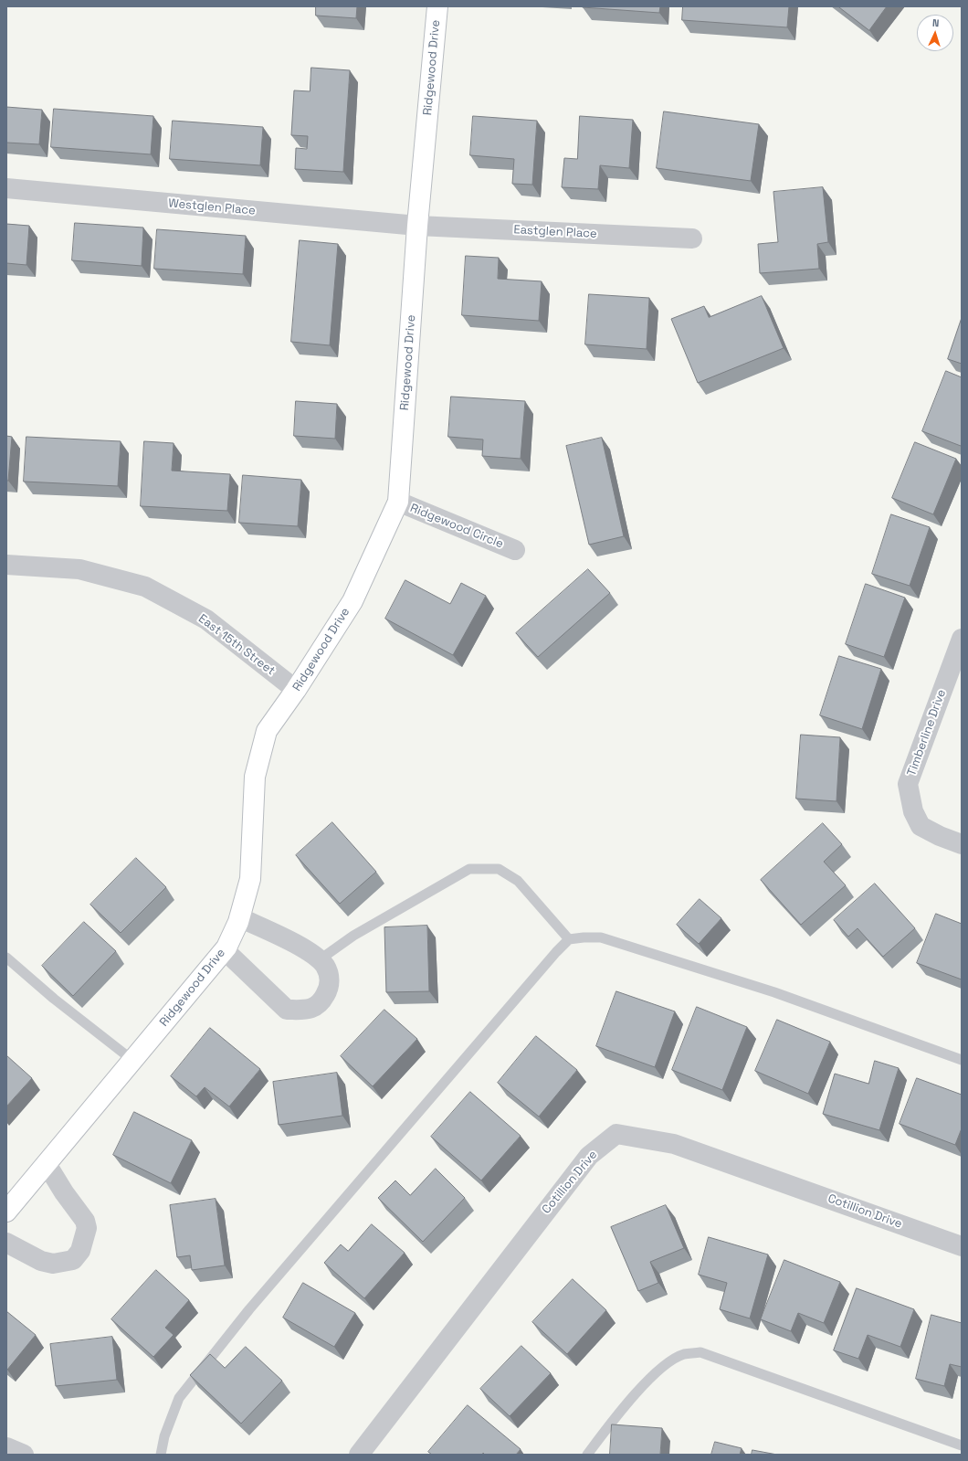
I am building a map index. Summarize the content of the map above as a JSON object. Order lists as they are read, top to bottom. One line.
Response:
{"streets":{"street":["Ridgewood Drive","Westglen Place","Eastglen Place","Ridgewood Circle","East 15th Street","Timberline Drive","Cotillion Drive"]},"crossings":[["Ridgewood Drive","Westglen Place"],["Ridgewood Drive","Eastglen Place"],["Ridgewood Drive","Ridgewood Circle"],["Ridgewood Drive","East 15th Street"],["Westglen Place","Eastglen Place"]],"north":"top"}
